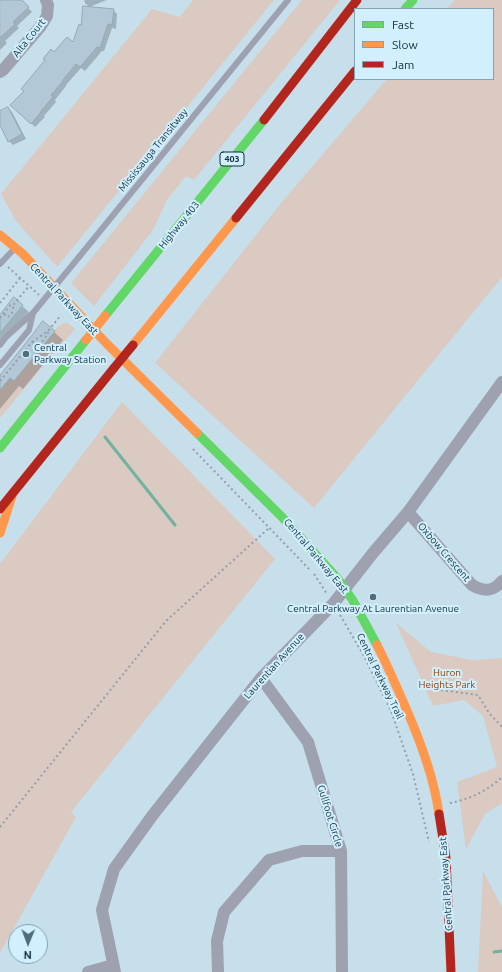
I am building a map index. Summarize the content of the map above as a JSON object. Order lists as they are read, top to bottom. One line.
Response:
{"streets":{"main road":["403","Highway 403","Central Parkway East"],"street":["Alta Court","Oxbow Crescent","Laurentian Avenue","Gullfoot Circle"],"lane":["Mississauga Transitway"],"path":["Central Parkway Trail"]},"crossings":[["Central Parkway East","Laurentian Avenue"],["Oxbow Crescent","Laurentian Avenue"],["Laurentian Avenue","Gullfoot Circle"]],"parks":["Huron Heights Park"],"places":["Central Parkway Station","Central Parkway At Laurentian Avenue"],"legend":["Fast","Slow","Jam"],"north":"bottom"}
